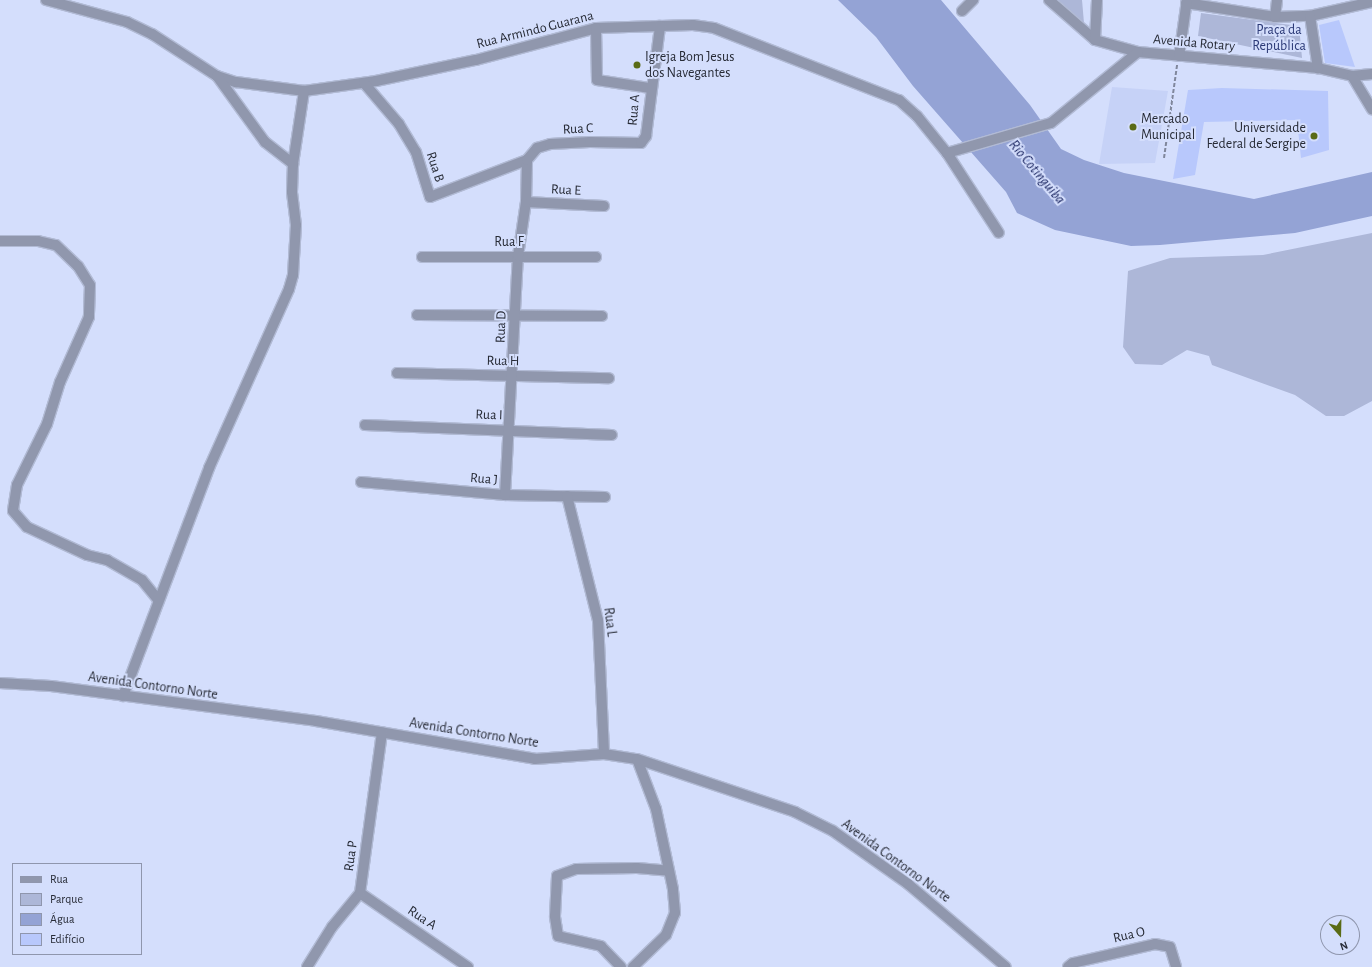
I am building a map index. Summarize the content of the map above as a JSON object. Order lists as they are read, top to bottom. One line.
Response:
{"streets":{"street":["Rua Armindo Guarana","Avenida Rotary","Rua A","Rua C","Rua B","Rua E","Rua F","Rua D","Rua H","Rua I","Rua J","Rua L","Avenida Contorno Norte","Rua P","Rua O"]},"crossings":[["Rua Armindo Guarana","Rua A"],["Rua Armindo Guarana","Rua B"],["Rua A","Rua C"],["Rua A","Rua P"],["Rua C","Rua B"],["Rua C","Rua D"],["Rua B","Rua D"],["Rua E","Rua D"],["Rua F","Rua D"],["Rua D","Rua H"],["Rua D","Rua I"],["Rua D","Rua J"],["Rua J","Rua L"],["Rua L","Avenida Contorno Norte"],["Avenida Contorno Norte","Rua P"]],"water":["Rio Cotinguiba"],"parks":["Praça da República"],"places":["Igreja Bom Jesus dos Navegantes","Mercado Municipal","Universidade Federal de Sergipe"],"legend":["Rua","Parque","Água","Edifício"],"north":"bottom"}
